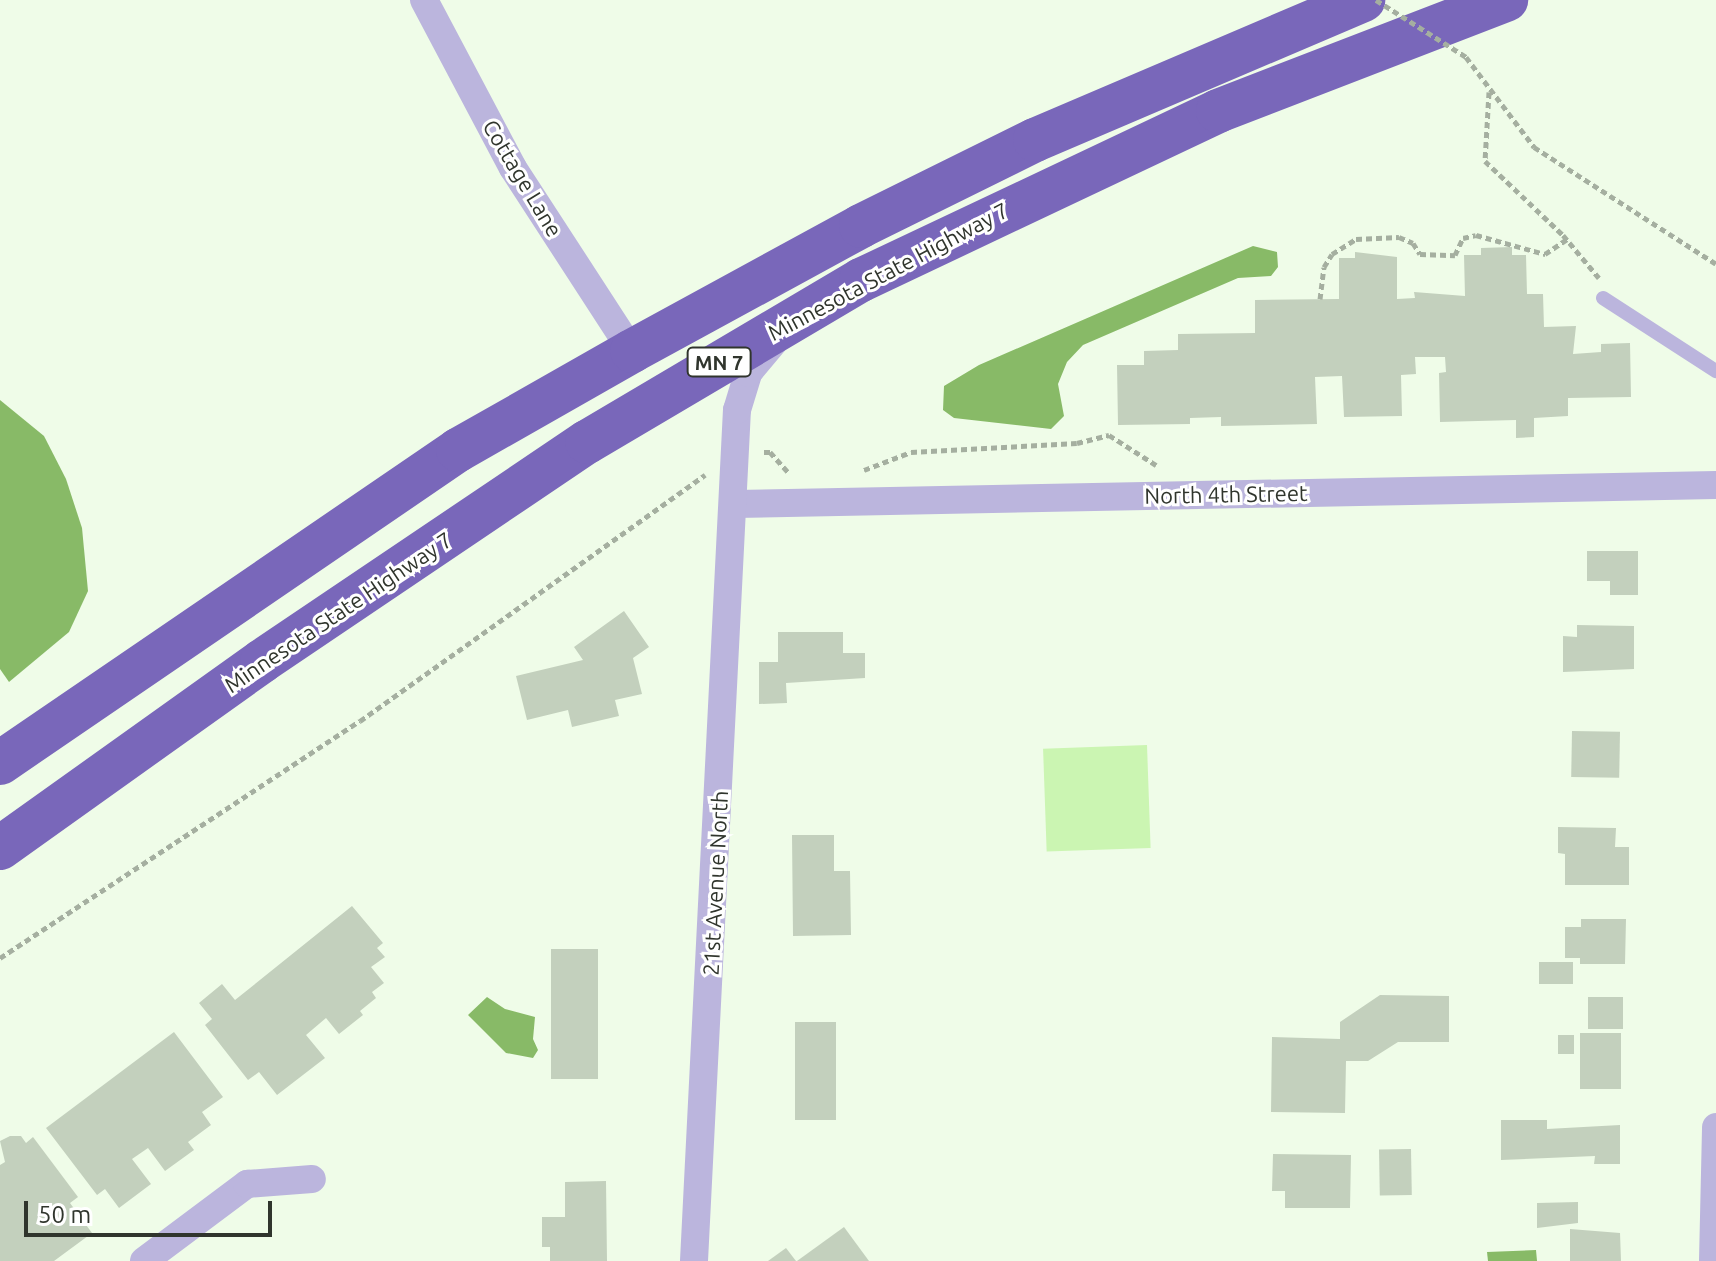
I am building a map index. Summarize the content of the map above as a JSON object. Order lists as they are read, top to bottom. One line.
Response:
{"streets":{"highway":["Minnesota State Highway 7","MN 7"],"street":["Cottage Lane","North 4th Street","21st Avenue North"]},"crossings":[["Cottage Lane","MN 7"],["Minnesota State Highway 7","21st Avenue North"],["North 4th Street","21st Avenue North"]],"scale_bar":"50 m"}
